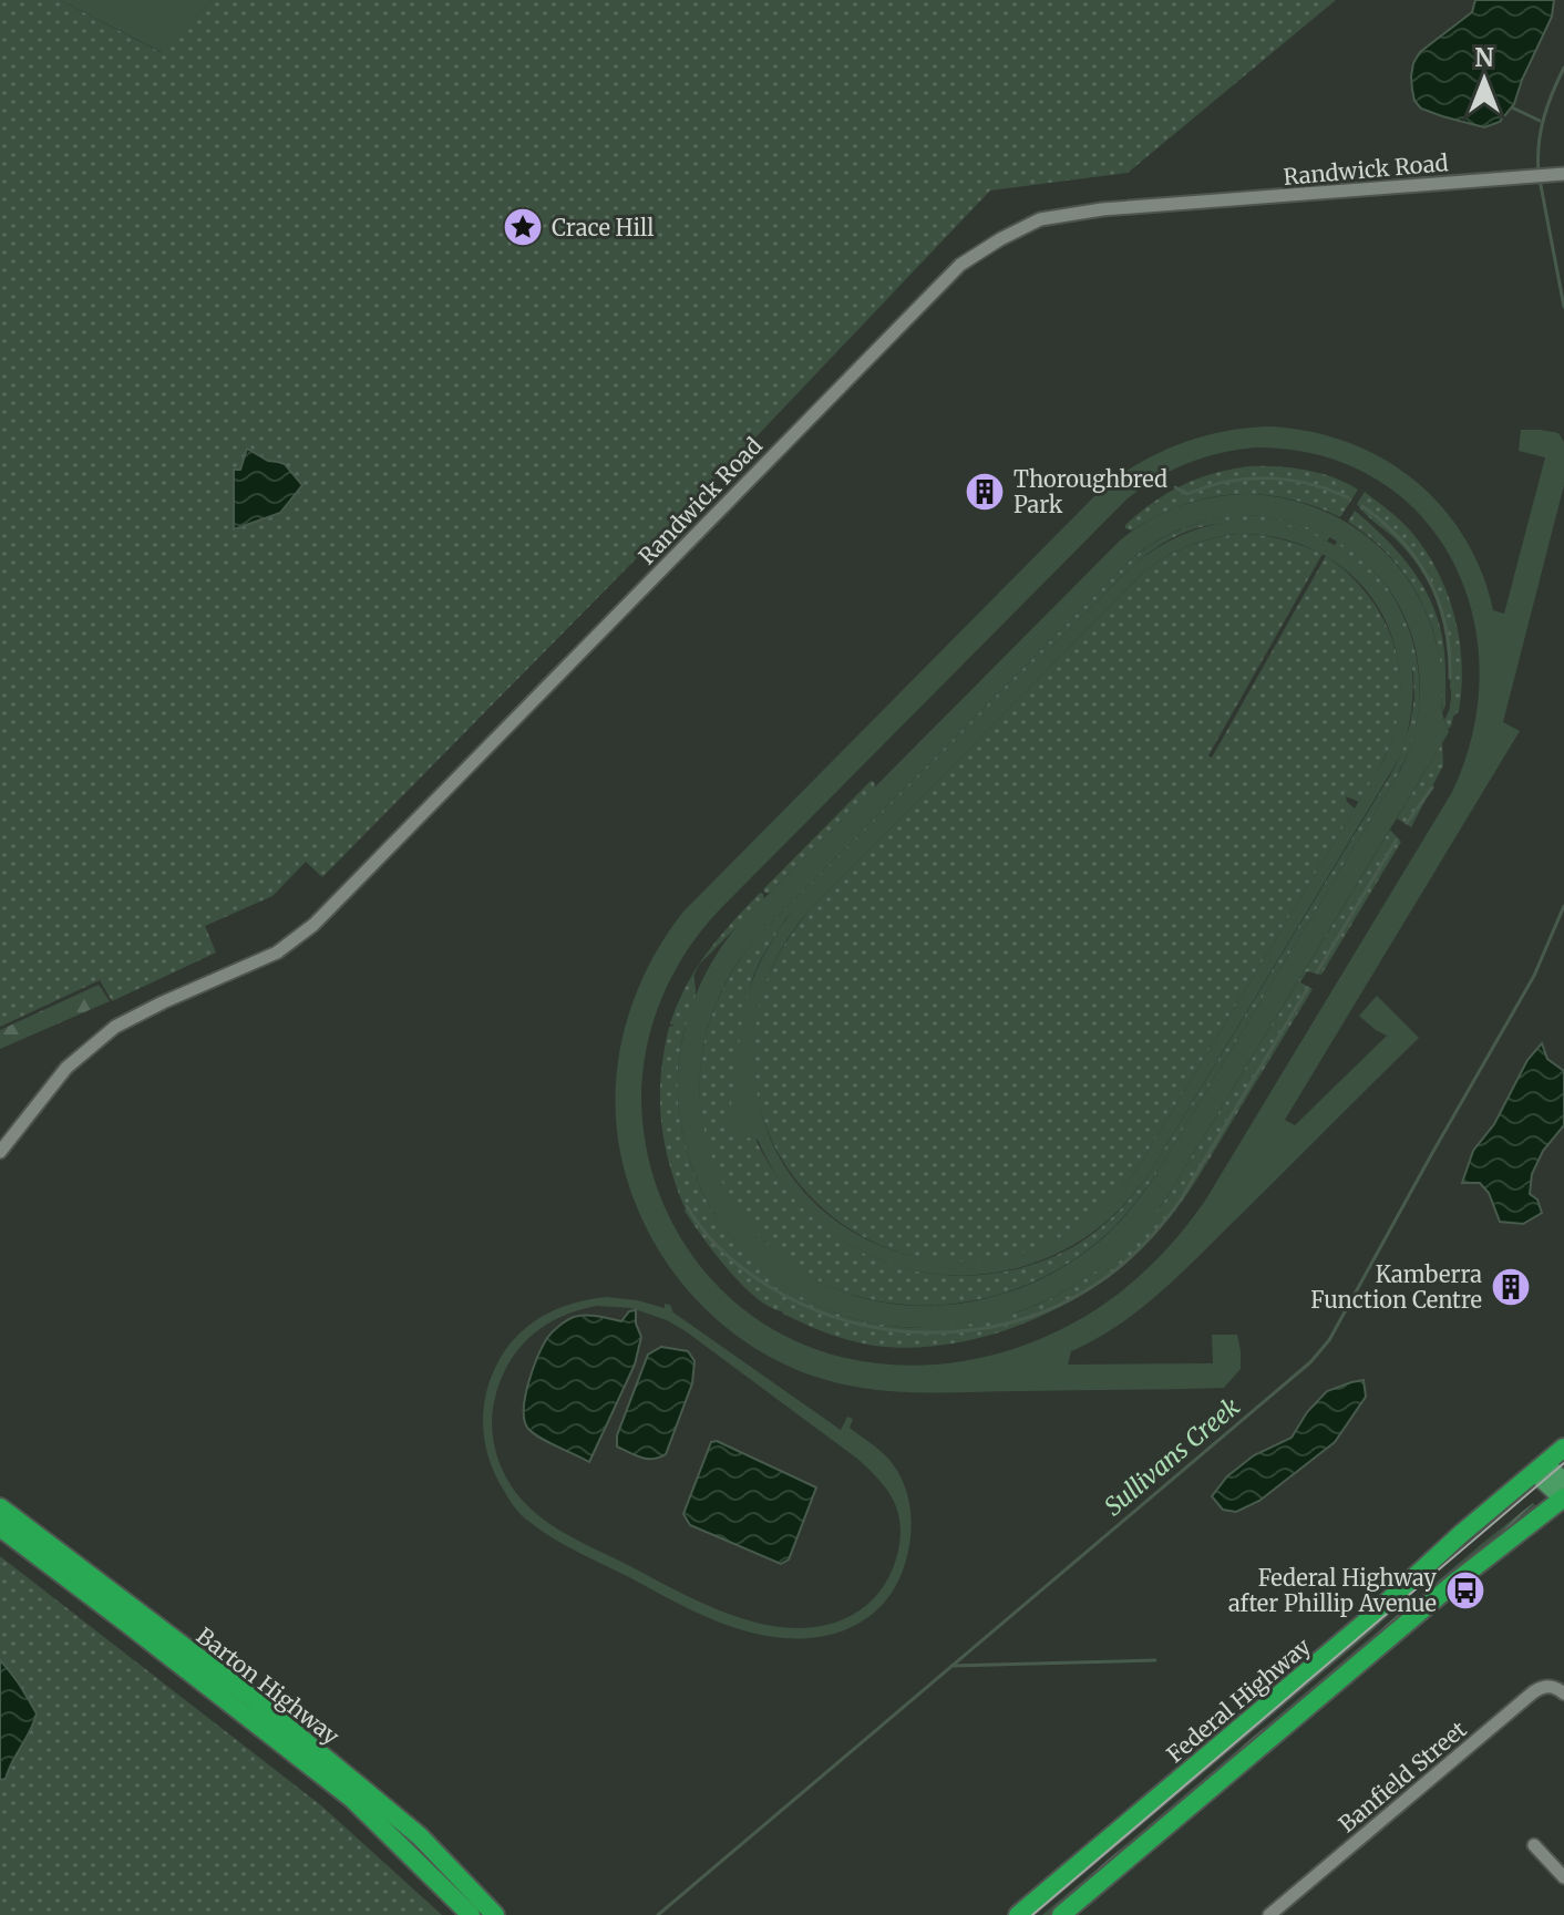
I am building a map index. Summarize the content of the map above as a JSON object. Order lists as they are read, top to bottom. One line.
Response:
{"streets":{"highway":["Barton Highway","Federal Highway"],"street":["Randwick Road","Banfield Street"]},"water":["Sullivans Creek"],"places":{"place":["Crace Hill"],"building":["Thoroughbred Park","Kamberra Function Centre"],"bus stop":["Federal Highway after Phillip Avenue"]},"north":"top"}
